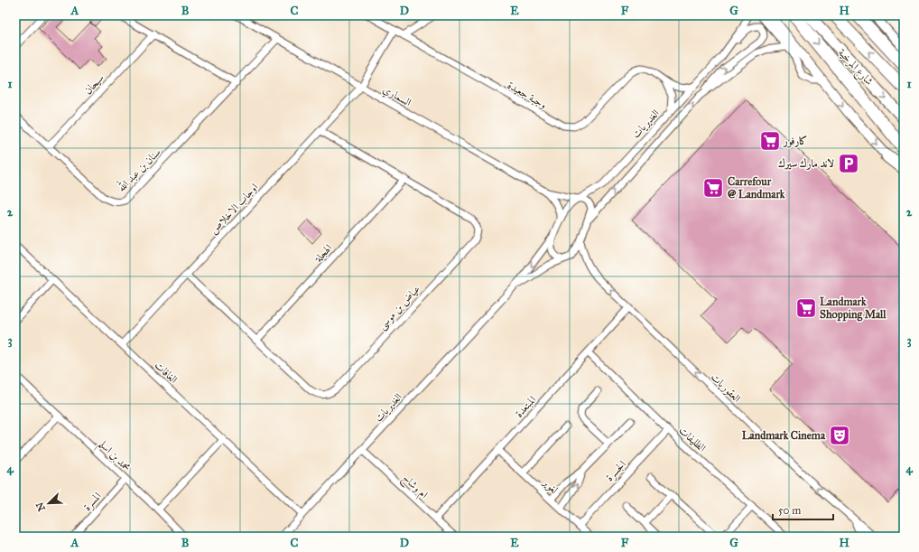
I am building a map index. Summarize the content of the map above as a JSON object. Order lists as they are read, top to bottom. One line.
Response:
{"streets":{"highway":["شارع المرخية"],"street":["سيحان","وجبة جعيدة","السماري","الغديريات","سنان بن عبد الله","اوجاب الاخلاص","الهجلة","عياض بن موسى","الغافات","العقوريات","المبتعدة","الظليفات","محمد بن اسلم","الجسرة","ام وشاح","لغوير","المسرة"]},"crossings":[["سيحان","سنان بن عبد الله"],["وجبة جعيدة","الغديريات"],["وجبة جعيدة","اوجاب الاخلاص"],["السماري","الغديريات"],["السماري","سنان بن عبد الله"],["السماري","اوجاب الاخلاص"],["الغديريات","الغافات"],["الغديريات","العقوريات"],["الغديريات","ام وشاح"],["اوجاب الاخلاص","عياض بن موسى"],["اوجاب الاخلاص","الغافات"],["الهجلة","عياض بن موسى"],["العقوريات","المبتعدة"],["المبتعدة","الظليفات"],["المبتعدة","ام وشاح"],["المبتعدة","لغوير"],["الظليفات","الجسرة"],["محمد بن اسلم","المسرة"],["الجسرة","لغوير"]],"one_way":["العقوريات"],"places":{"supermarket":["كارفور","Carrefour @ Landmark","Landmark Shopping Mall"],"parking":["لاند مارك سيرك"],"theatre":["Landmark Cinema"]},"scale_bar":"50 m","north":"bottom left","grid":{"columns":["A","B","C","D","E","F","G","H"],"rows":["1","2","3","4"]}}
